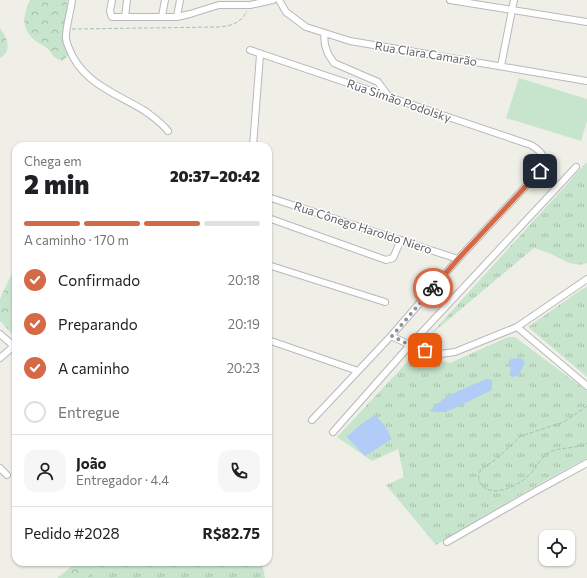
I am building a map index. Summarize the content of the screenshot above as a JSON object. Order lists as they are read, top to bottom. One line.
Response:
{"streets":{"street":["Rua Clara Camarão","Rua Simão Podolsky","Rua Cônego Haroldo Niero"]},"crossings":[["Rua Simão Podolsky","Rua Cônego Haroldo Niero"]],"page":{"heading":["2 min","Chega em","20:37–20:42"],"panel":["João","Entregador · 4.4","Pedido #2028","R$82.75"],"bar":"A caminho · 170 m","list":[["Confirmado","20:18"],["Preparando","20:19"],["A caminho","20:23"],"Entregue"]}}
